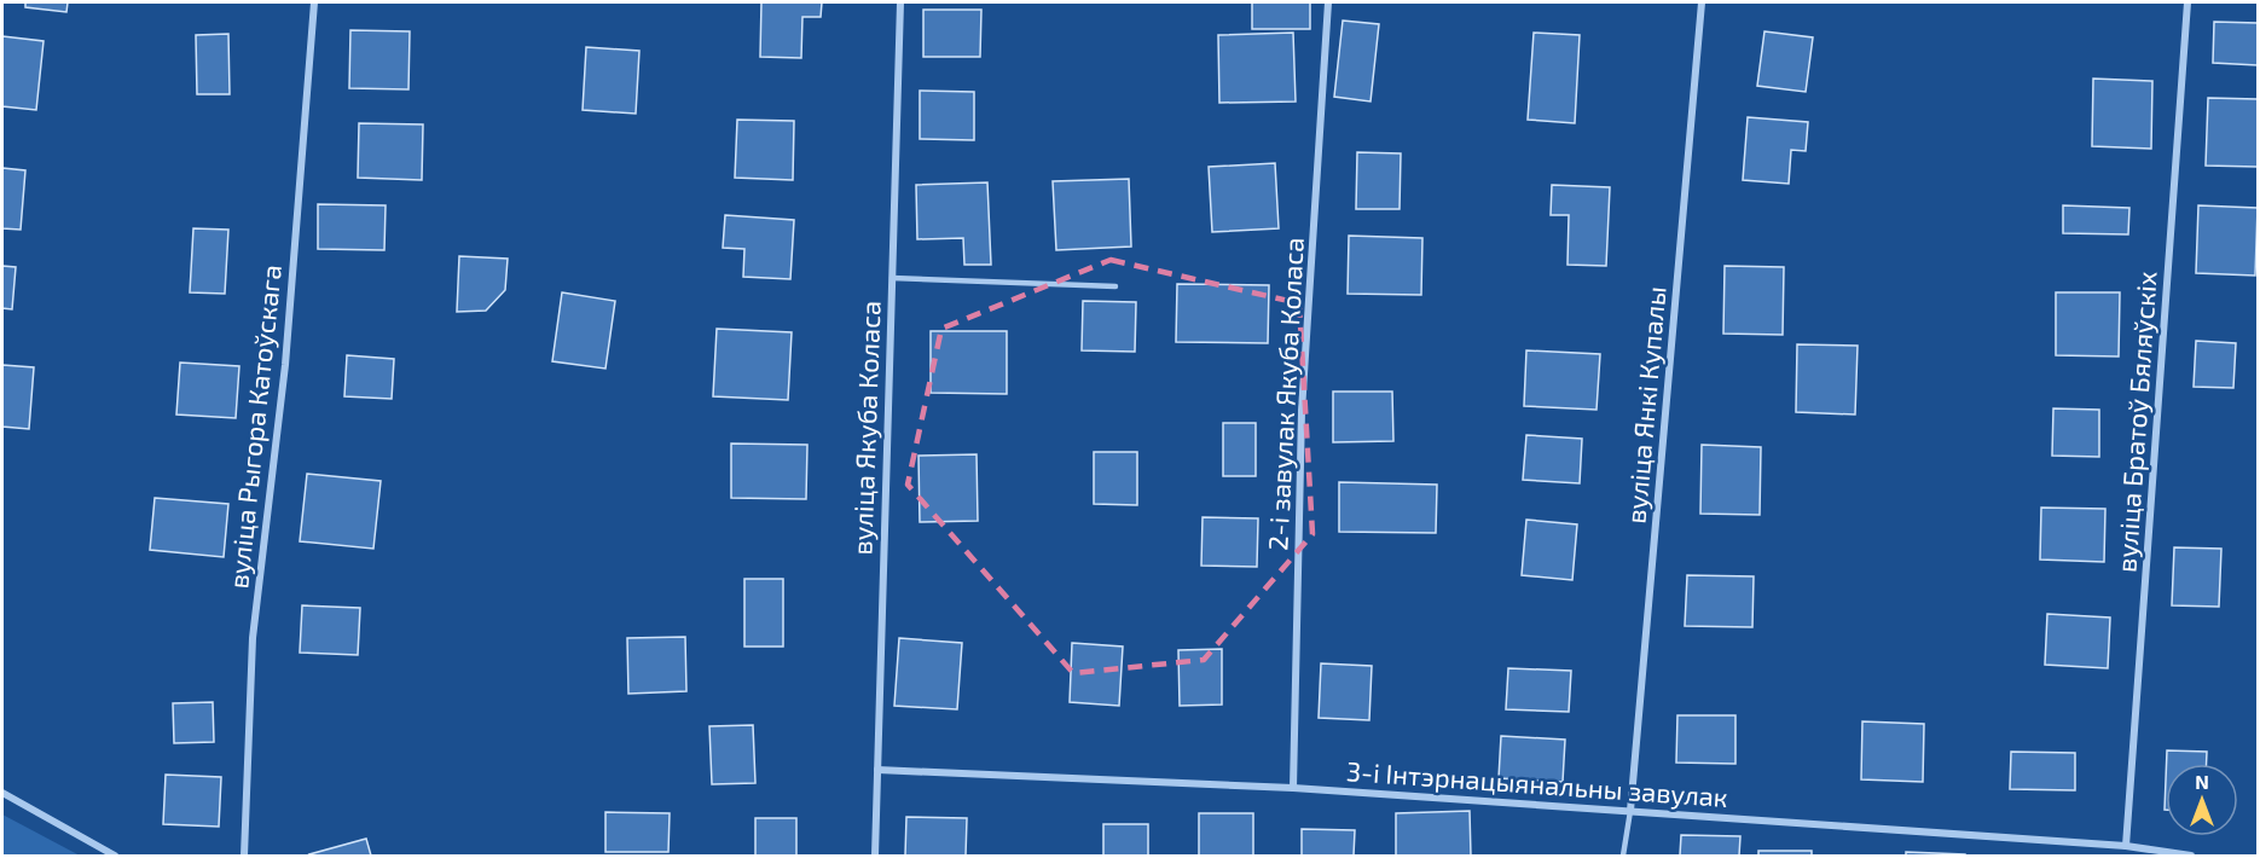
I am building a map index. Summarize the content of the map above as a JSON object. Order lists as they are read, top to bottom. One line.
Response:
{"streets":{"street":["2-і завулак Якуба Коласа","вуліца Янкі Купалы","вуліца Братоў Бяляўскіх","вуліца Рыгора Катоўскага","вуліца Якуба Коласа","3-і Інтэрнацыянальны завулак"]},"crossings":[["2-і завулак Якуба Коласа","3-і Інтэрнацыянальны завулак"],["вуліца Янкі Купалы","3-і Інтэрнацыянальны завулак"],["вуліца Братоў Бяляўскіх","3-і Інтэрнацыянальны завулак"],["вуліца Якуба Коласа","3-і Інтэрнацыянальны завулак"]],"north":"top"}
